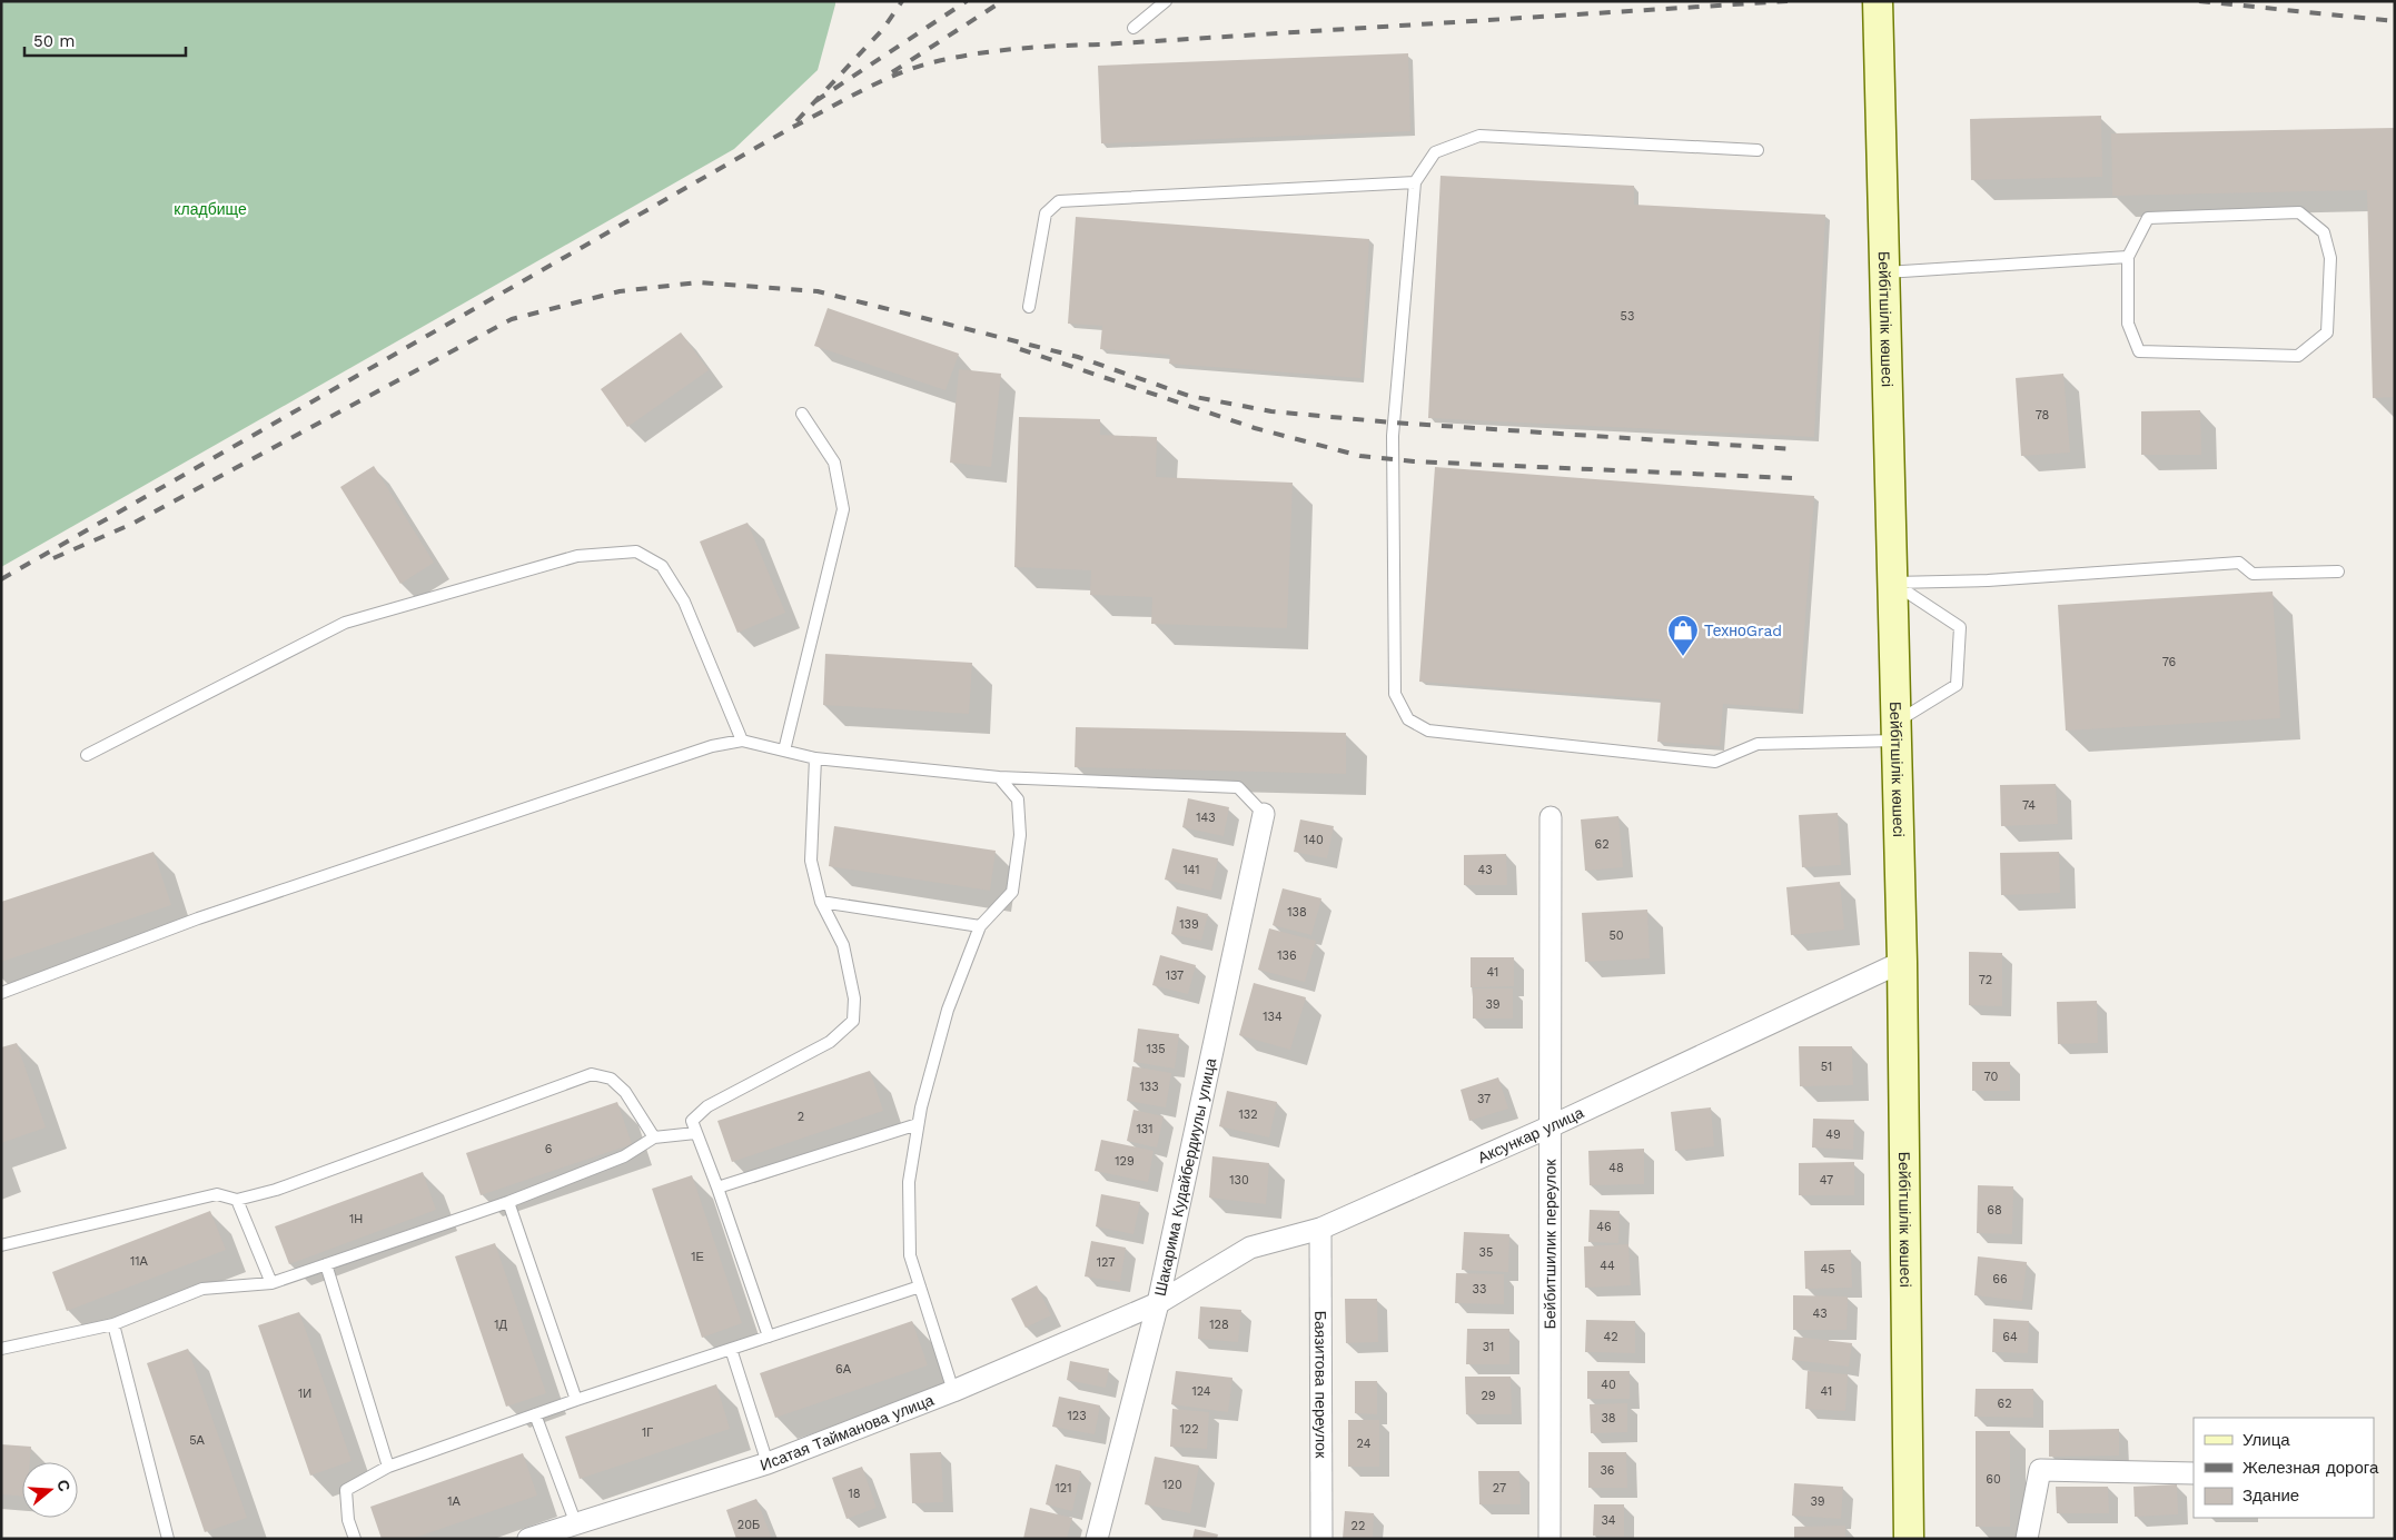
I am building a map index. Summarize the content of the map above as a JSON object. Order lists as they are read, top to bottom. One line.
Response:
{"streets":{"street":["Бейбітшілік көшесі","Аксункар улица","Шакарима Кудайбердиулы улица","Бейбитшилик переулок","Баязитова переулок","Исатая Тайманова улица"]},"crossings":[["Бейбітшілік көшесі","Аксункар улица"],["Аксункар улица","Шакарима Кудайбердиулы улица"],["Аксункар улица","Бейбитшилик переулок"],["Аксункар улица","Баязитова переулок"],["Аксункар улица","Исатая Тайманова улица"],["Шакарима Кудайбердиулы улица","Исатая Тайманова улица"]],"parks":["кладбище"],"places":{"shop":["ТехноGrad"]},"house_numbers":["53","78","76","74","143","140","62","141","43","138","139","50","136","41","137","72","39","134","135","51","70","133","37","132","2","131","49","6","129","48","130","47","68","1Н","46","35","1Е","11А","127","44","45","66","33","43","1Д","128","42","64","31","6А","40","124","41","1И","29","62","123","38","122","1Г","5А","24","36","60","120","121","27","18","1А","39","34","20Б","22"],"legend":["Улица","Железная дорога","Здание"],"scale_bar":"50 m","north":"right"}
